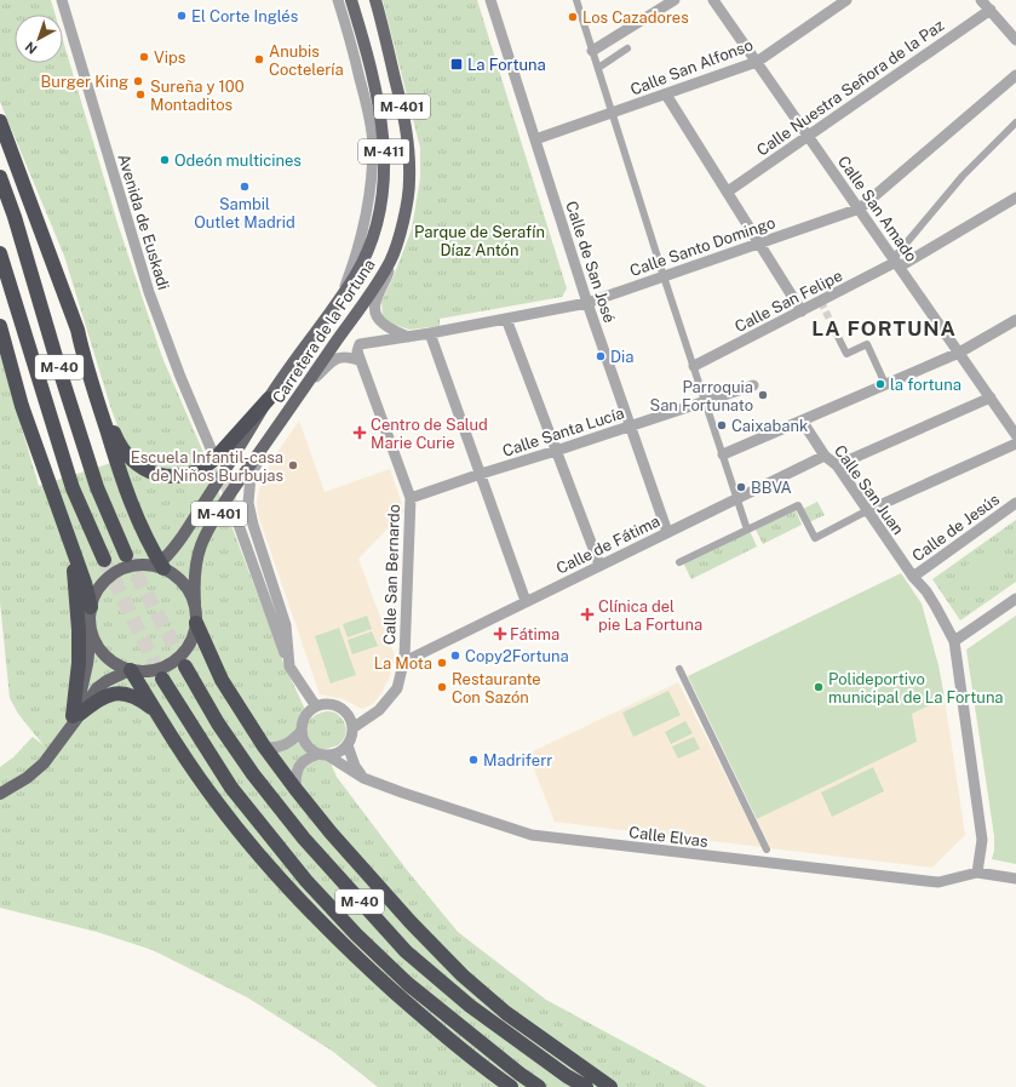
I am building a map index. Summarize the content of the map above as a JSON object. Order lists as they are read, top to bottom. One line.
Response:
{"streets":{"highway":["M-40"],"main road":["M-401","M-411","Carretera de la Fortuna"],"street":["Calle San Alfonso","Calle Nuestra Señora de la Paz","Calle San Amado","Avenida de Euskadi","Calle Santo Domingo","Calle de San José","Calle San Felipe","Calle Santa Lucía","Calle San Juan","Calle de Jesús","Calle de Fátima","Calle San Bernardo","Calle Elvas"]},"crossings":[["Calle San Alfonso","Calle San Amado"],["Calle San Alfonso","Calle de San José"],["Calle Nuestra Señora de la Paz","Calle San Amado"],["Calle San Amado","Calle Santo Domingo"],["Calle San Amado","Calle San Felipe"],["Calle Santo Domingo","Calle de San José"],["Calle Santo Domingo","Calle San Bernardo"],["Calle de San José","Calle Santa Lucía"],["Calle de San José","Calle de Fátima"],["Calle Santa Lucía","Calle San Bernardo"],["Calle San Juan","Calle de Jesús"],["Calle San Juan","Calle de Fátima"],["Calle de Fátima","Calle San Bernardo"],["Calle San Bernardo","Calle Elvas"]],"districts":["LA FORTUNA"],"parks":["Parque de Serafín Díaz Antón"],"places":{"other":["El Corte Inglés","Los Cazadores","Vips","Anubis Coctelería","Burger King","Sureña y 100 Montaditos","Odeón multicines","Sambil Outlet Madrid","Dia","la fortuna","Parroquia San Fortunato","Caixabank","Escuela Infantil-casa de Niños Burbujas","BBVA","Copy2Fortuna","La Mota","Restaurante Con Sazón","Polideportivo municipal de La Fortuna","Madriferr"],"transit":["La Fortuna"],"health":["Centro de Salud Marie Curie","Clínica del pie La Fortuna","Fátima"]},"north":"bottom left"}
